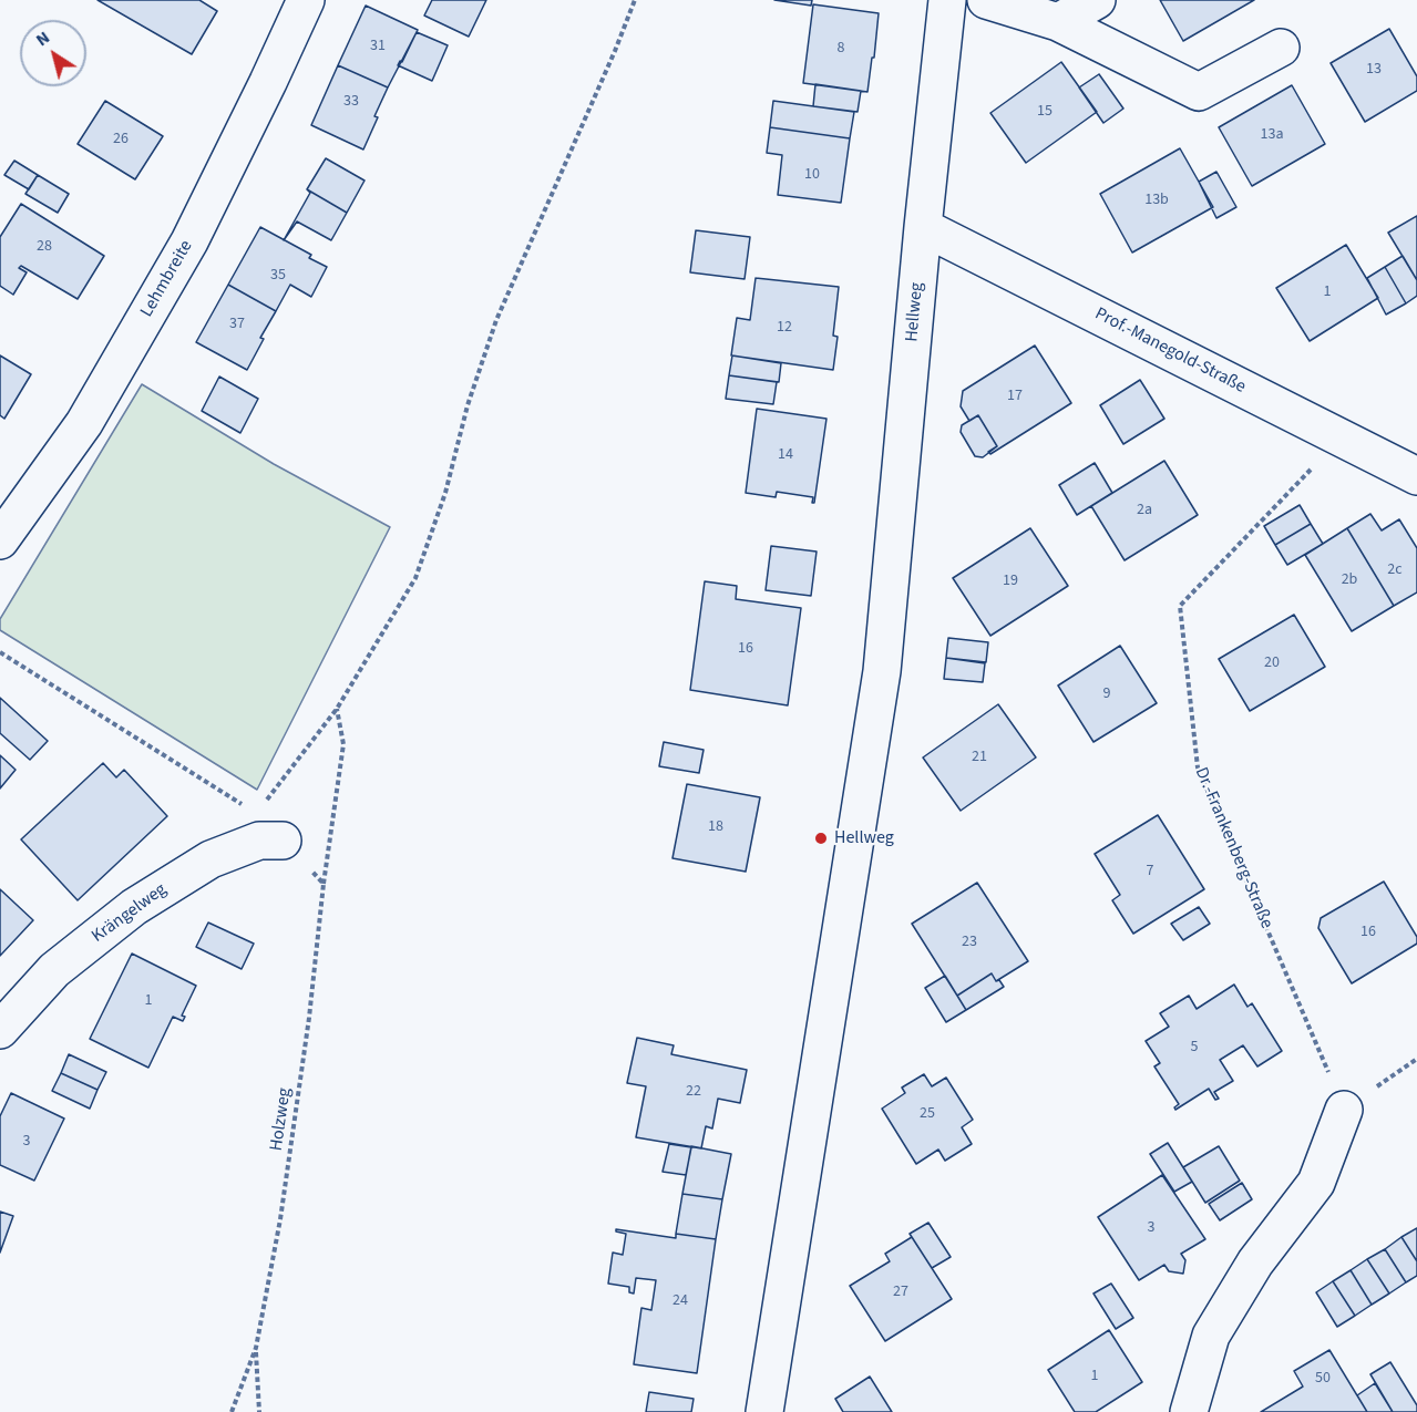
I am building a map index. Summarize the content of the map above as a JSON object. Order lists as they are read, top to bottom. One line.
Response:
{"streets":{"street":["Lehmbreite","Hellweg","Prof.-Manegold-Straße","Krängelweg"],"path":["Dr.-Frankenberg-Straße","Holzweg"]},"crossings":[["Hellweg","Prof.-Manegold-Straße"],["Prof.-Manegold-Straße","Dr.-Frankenberg-Straße"]],"places":["Hellweg"],"house_numbers":["31","8","13","33","15","13a","26","10","13b","28","35","1","37","12","17","14","2a","2c","2b","19","16","20","9","21","18","7","16","23","1","5","22","25","3","3","27","24","1","50"],"north":"top left"}
